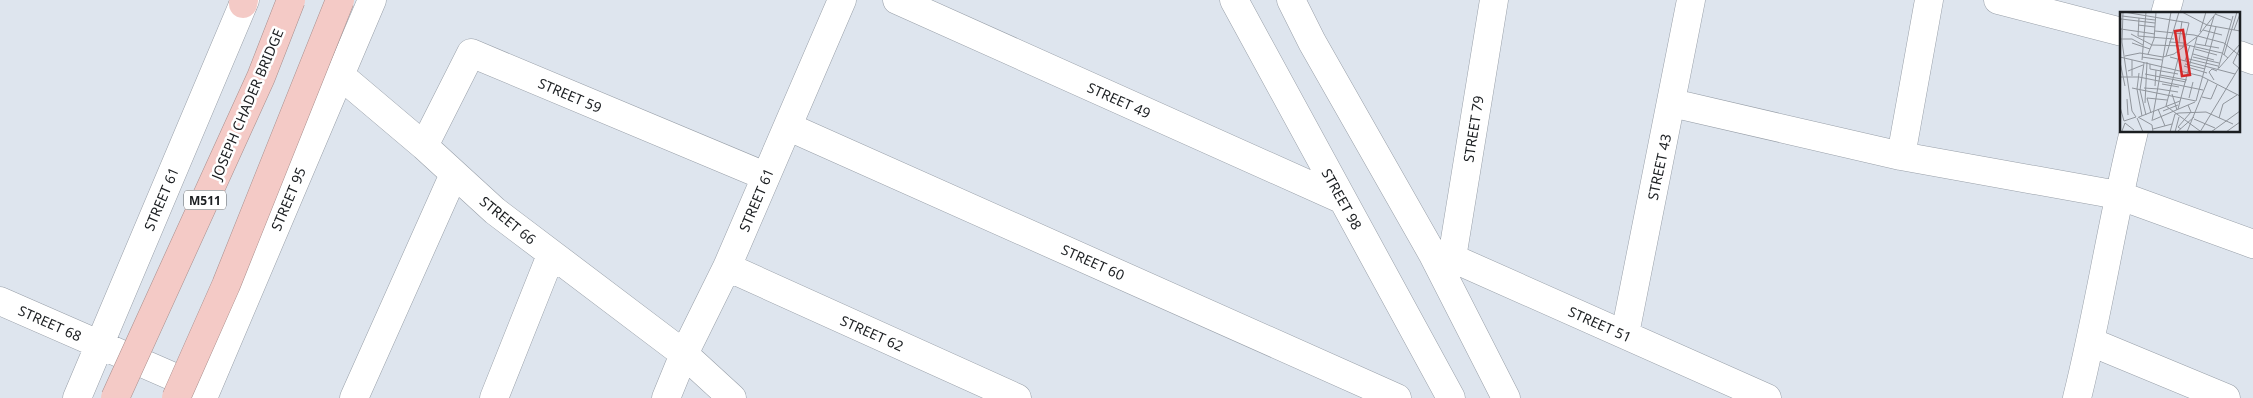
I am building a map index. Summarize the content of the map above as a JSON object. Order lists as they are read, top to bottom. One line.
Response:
{"streets":{"highway":["JOSEPH CHADER BRIDGE","M511"],"street":["STREET 59","STREET 49","STREET 79","STREET 43","STREET 61","STREET 95","STREET 98","STREET 66","STREET 60","STREET 68","STREET 51","STREET 62"]},"crossings":[["STREET 59","STREET 61"],["STREET 59","STREET 66"],["STREET 49","STREET 98"],["STREET 79","STREET 51"],["STREET 43","STREET 51"],["STREET 61","STREET 66"],["STREET 61","STREET 60"],["STREET 61","STREET 68"],["STREET 61","STREET 62"],["STREET 95","STREET 66"],["STREET 95","STREET 68"]]}
